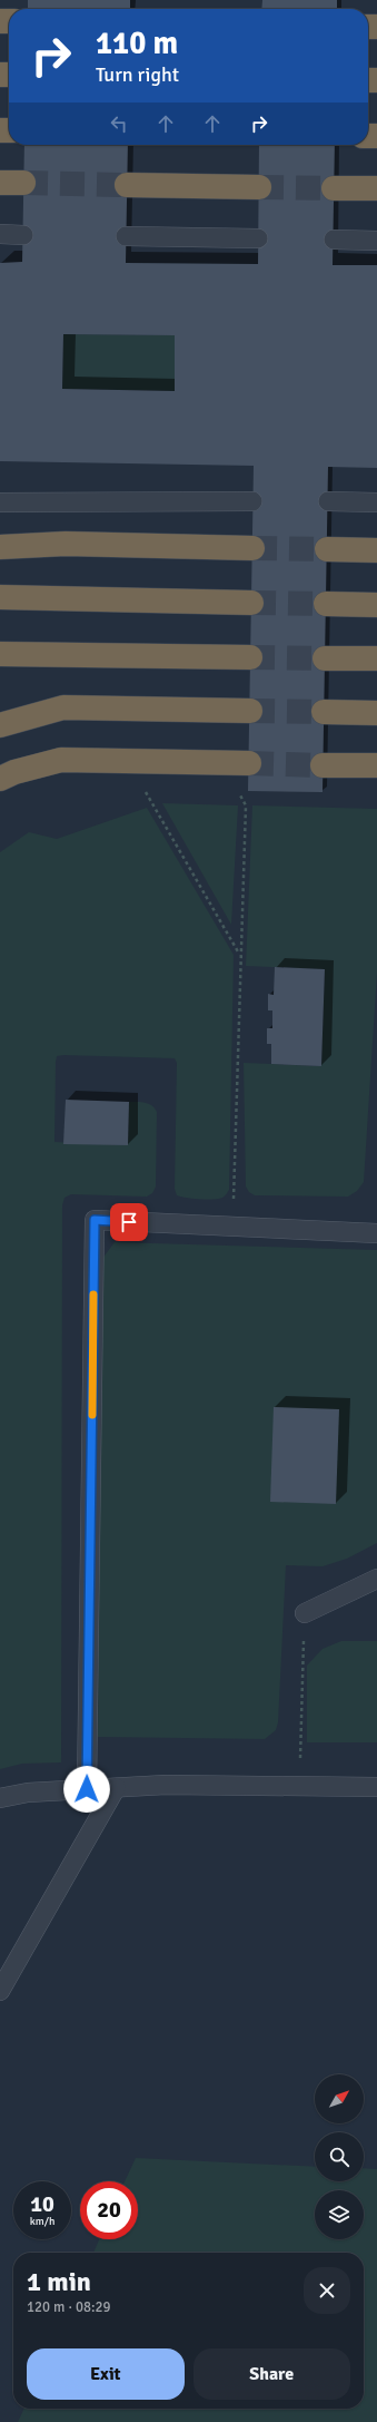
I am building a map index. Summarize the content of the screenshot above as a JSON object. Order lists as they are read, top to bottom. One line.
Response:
{"north":"top right","page":{"turn":["110 m","Turn right"],"speed":"10 km/h","limit":"20","heading":["1 min","120 m · 08:29"],"buttons":["Exit","Share"]}}
